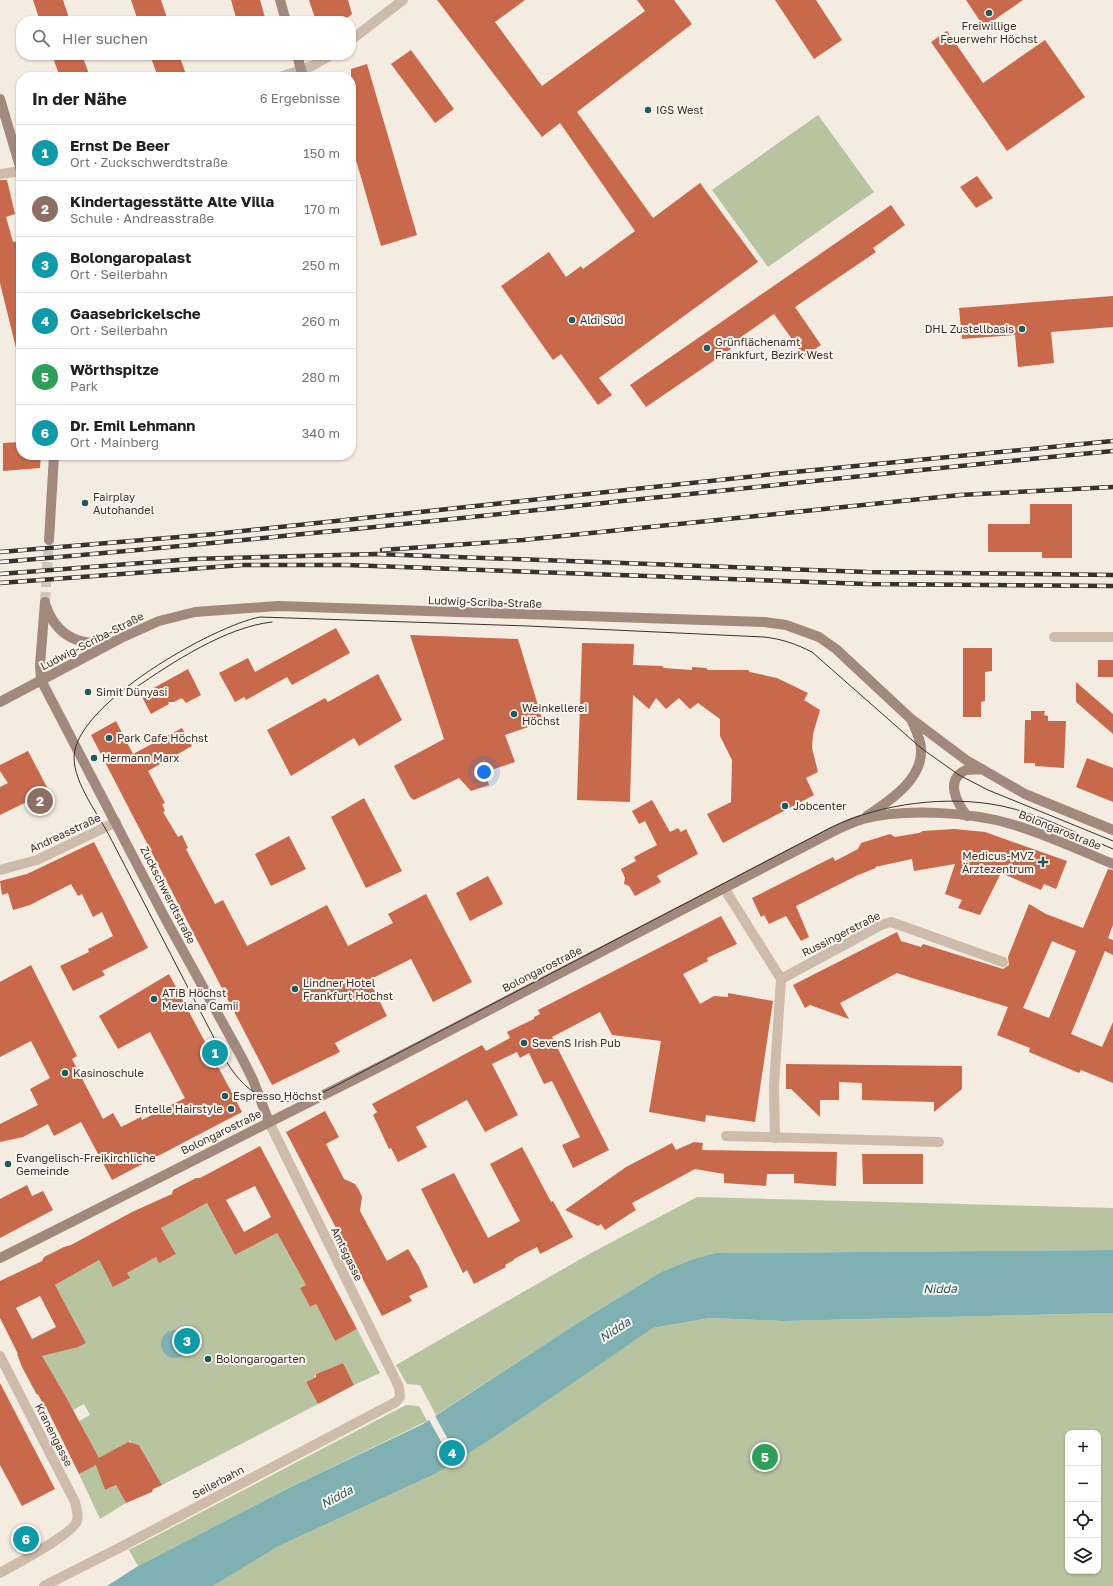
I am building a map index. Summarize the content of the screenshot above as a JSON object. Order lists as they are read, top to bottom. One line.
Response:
{"streets":{"main road":["Ludwig-Scriba-Straße","Bolongarostraße","Zuckschwerdtstraße"],"street":["Andreasstraße","Russingerstraße","Amtsgasse","Kranengasse","Seilerbahn"]},"crossings":[["Ludwig-Scriba-Straße","Bolongarostraße"],["Ludwig-Scriba-Straße","Zuckschwerdtstraße"],["Bolongarostraße","Zuckschwerdtstraße"],["Bolongarostraße","Amtsgasse"],["Andreasstraße","Zuckschwerdtstraße"],["Zuckschwerdtstraße","Amtsgasse"],["Amtsgasse","Seilerbahn"]],"water":["Nidda"],"places":{"other":["Freiwillige Feuerwehr Höchst","IGS West","Aldi Süd","DHL Zustellbasis","Grünflächenamt Frankfurt, Bezirk West","Fairplay Autohandel","Simit Dünyasi","Weinkellerei Höchst","Park Cafe Höchst","Hermann Marx","Jobcenter","Lindner Hotel Frankfurt Hochst","ATiB Höchst Mevlana Camii","SevenS Irish Pub","Kasinoschule","Espresso Höchst","Entelle Hairstyle","Evangelisch-Freikirchliche Gemeinde","Bolongarogarten"],"health":["Medicus-MVZ Ärztezentrum"]},"page":{"search":"Hier suchen","heading":["In der Nähe","6 Ergebnisse"],"list":[{"mark":"1","name":"Ernst De Beer","note":"Ort · Zuckschwerdtstraße","value":"150 m"},{"mark":"2","name":"Kindertagesstätte Alte Villa","note":"Schule · Andreasstraße","value":"170 m"},{"mark":"3","name":"Bolongaropalast","note":"Ort · Seilerbahn","value":"250 m"},{"mark":"4","name":"Gaasebrickelsche","note":"Ort · Seilerbahn","value":"260 m"},{"mark":"5","name":"Wörthspitze","note":"Park","value":"280 m"},{"mark":"6","name":"Dr. Emil Lehmann","note":"Ort · Mainberg","value":"340 m"}],"pins":["2","1","3","4","5","6"],"map_buttons":["+","−"]}}
